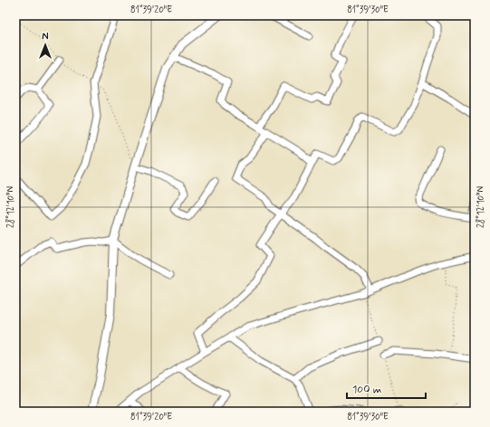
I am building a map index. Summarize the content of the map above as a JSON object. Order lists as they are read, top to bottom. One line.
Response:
{"scale_bar":"100 m","north":"top","coordinates":["81°39'20\"E","81°39'30\"E","28°12'10\"N"]}
